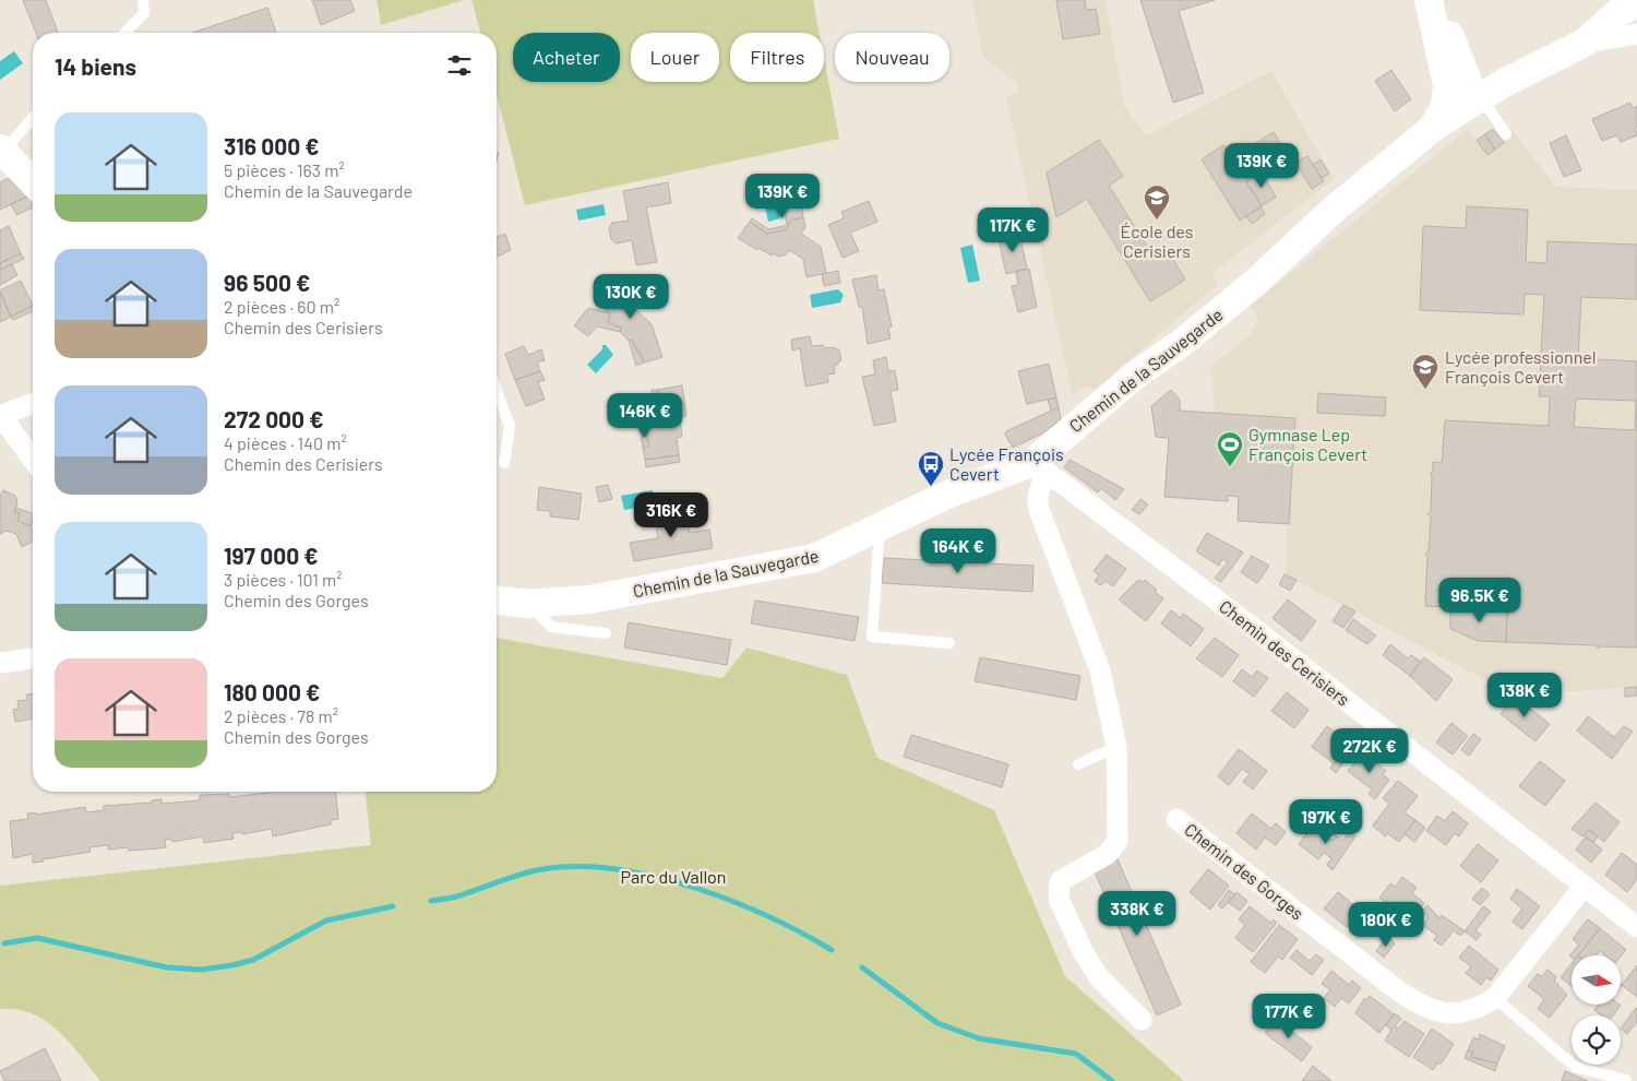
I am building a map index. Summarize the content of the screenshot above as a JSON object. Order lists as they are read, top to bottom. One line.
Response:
{"streets":{"street":["Chemin de la Sauvegarde","Chemin des Cerisiers","Chemin des Gorges"]},"crossings":[["Chemin de la Sauvegarde","Chemin des Cerisiers"],["Chemin des Cerisiers","Chemin des Gorges"]],"parks":["Parc du Vallon"],"places":{"school or university":["École des Cerisiers","Lycée professionnel François Cevert"],"sports":["Gymnase Lep François Cevert"],"bus stop":["Lycée François Cevert"]},"north":"right","page":{"chip":["Acheter","Louer","Filtres","Nouveau"],"heading":"14 biens","list":[{"name":"316 000 €","note":"5 pièces · 163 m² · Chemin de la Sauvegarde"},{"name":"96 500 €","note":"2 pièces · 60 m² · Chemin des Cerisiers"},{"name":"272 000 €","note":"4 pièces · 140 m² · Chemin des Cerisiers"},{"name":"197 000 €","note":"3 pièces · 101 m² · Chemin des Gorges"},{"name":"180 000 €","note":"2 pièces · 78 m² · Chemin des Gorges"}],"price":["139K €","139K €","117K €","130K €","146K €","316K €","164K €","96.5K €","138K €","272K €","197K €","338K €","180K €","177K €"]}}
